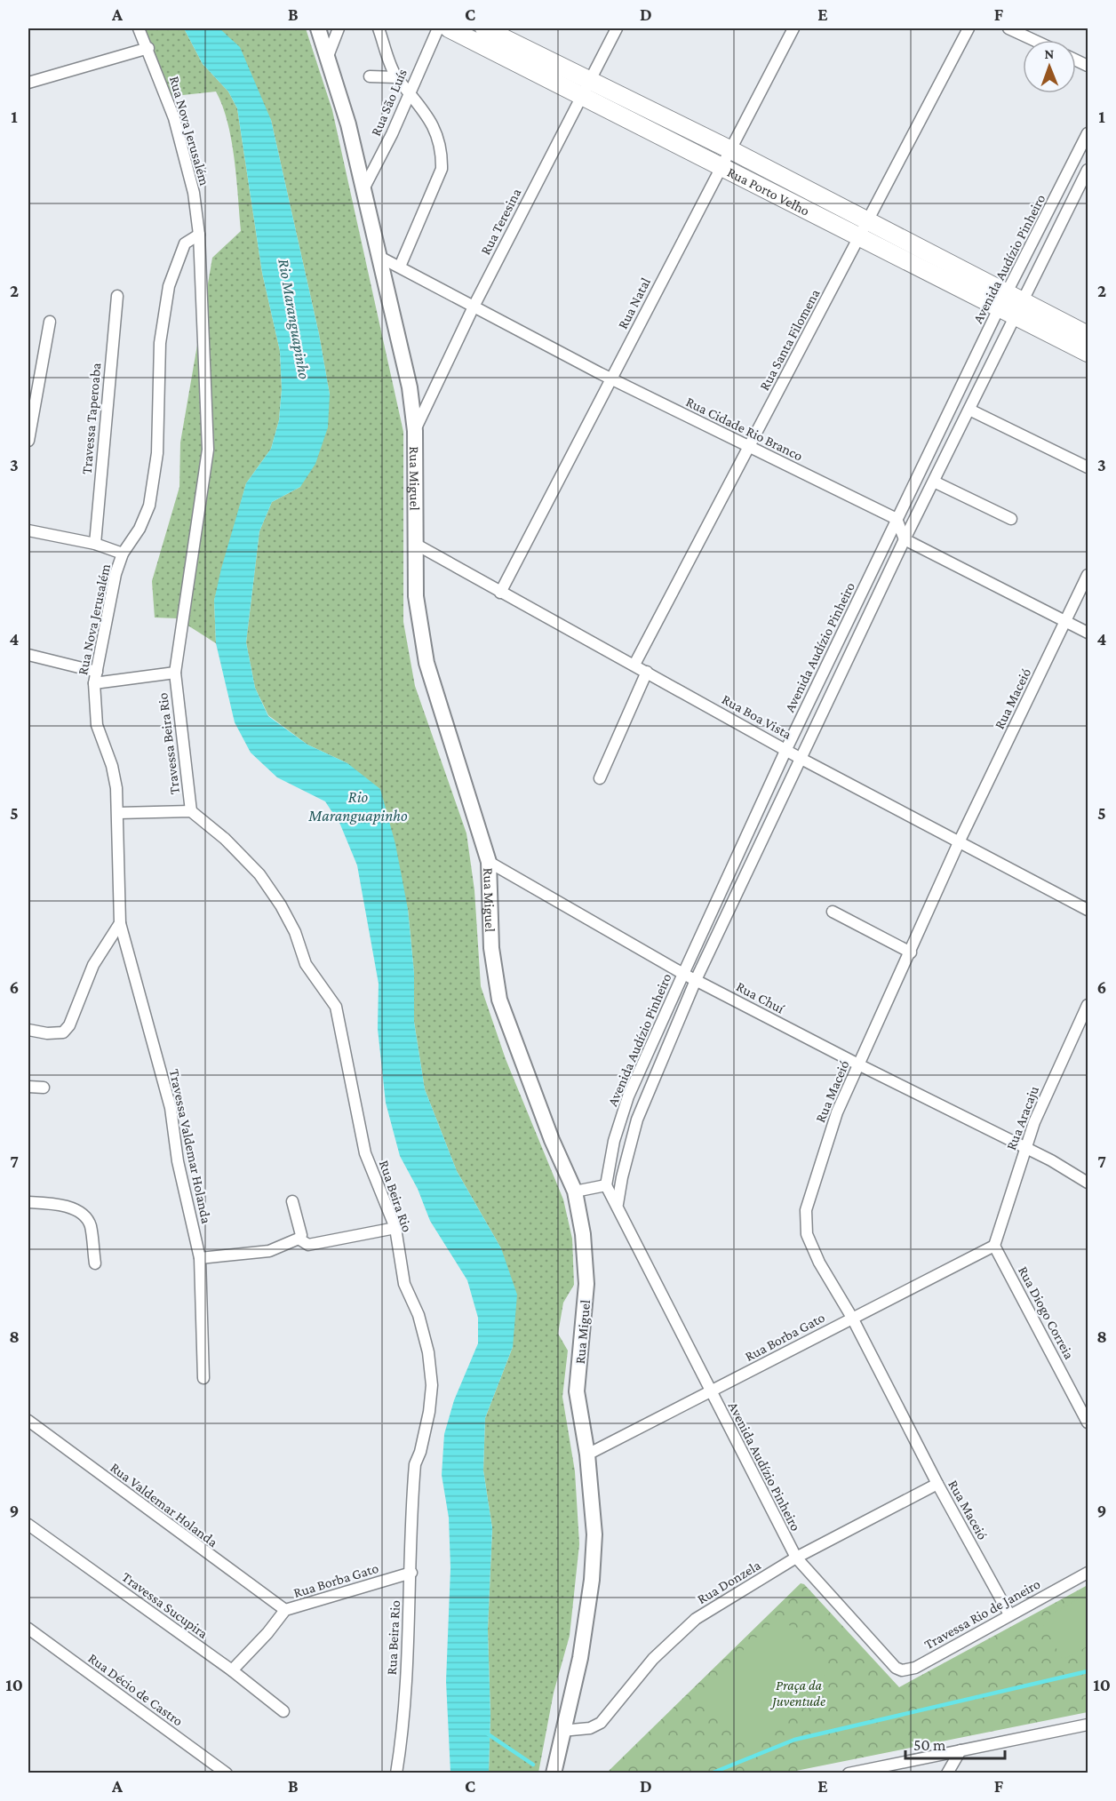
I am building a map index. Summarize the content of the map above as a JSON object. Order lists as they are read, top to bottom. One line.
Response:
{"streets":{"main road":["Rua Porto Velho","Rua Miguel"],"street":["Rua São Luís","Rua Nova Jerusalém","Rua Teresina","Avenida Audízio Pinheiro","Rua Natal","Rua Santa Filomena","Travessa Taperoaba","Rua Cidade Rio Branco","Rua Maceió","Rua Boa Vista","Travessa Beira Rio","Rua Chuí","Rua Aracaju","Travessa Valdemar Holanda","Rua Beira Rio","Rua Diogo Correia","Rua Borba Gato","Rua Valdemar Holanda","Rua Donzela","Travessa Sucupira","Travessa Rio de Janeiro","Rua Décio de Castro"]},"crossings":[["Rua São Luís","Rua Miguel"],["Rua Nova Jerusalém","Travessa Beira Rio"],["Rua Nova Jerusalém","Travessa Valdemar Holanda"],["Rua Porto Velho","Rua Teresina"],["Rua Porto Velho","Avenida Audízio Pinheiro"],["Rua Porto Velho","Rua Natal"],["Rua Porto Velho","Rua Santa Filomena"],["Rua Teresina","Rua Cidade Rio Branco"],["Rua Teresina","Rua Miguel"],["Avenida Audízio Pinheiro","Rua Cidade Rio Branco"],["Avenida Audízio Pinheiro","Rua Boa Vista"],["Avenida Audízio Pinheiro","Rua Chuí"],["Avenida Audízio Pinheiro","Rua Borba Gato"],["Avenida Audízio Pinheiro","Rua Donzela"],["Avenida Audízio Pinheiro","Travessa Rio de Janeiro"],["Rua Natal","Rua Cidade Rio Branco"],["Rua Natal","Rua Boa Vista"],["Rua Santa Filomena","Rua Cidade Rio Branco"],["Rua Santa Filomena","Rua Boa Vista"],["Rua Cidade Rio Branco","Rua Miguel"],["Rua Miguel","Rua Boa Vista"],["Rua Miguel","Rua Chuí"],["Rua Miguel","Rua Borba Gato"],["Rua Miguel","Rua Donzela"],["Rua Maceió","Rua Boa Vista"],["Rua Maceió","Rua Chuí"],["Rua Maceió","Rua Borba Gato"],["Rua Maceió","Rua Donzela"],["Rua Maceió","Travessa Rio de Janeiro"],["Travessa Beira Rio","Rua Beira Rio"],["Rua Chuí","Rua Aracaju"],["Rua Aracaju","Rua Diogo Correia"],["Rua Aracaju","Rua Borba Gato"],["Rua Beira Rio","Rua Borba Gato"],["Rua Diogo Correia","Rua Borba Gato"],["Rua Borba Gato","Rua Valdemar Holanda"],["Rua Borba Gato","Travessa Sucupira"]],"water":["Rio Maranguapinho"],"parks":["Praça da Juventude"],"scale_bar":"50 m","north":"top","grid":{"columns":["A","B","C","D","E","F"],"rows":["1","2","3","4","5","6","7","8","9","10"]}}
